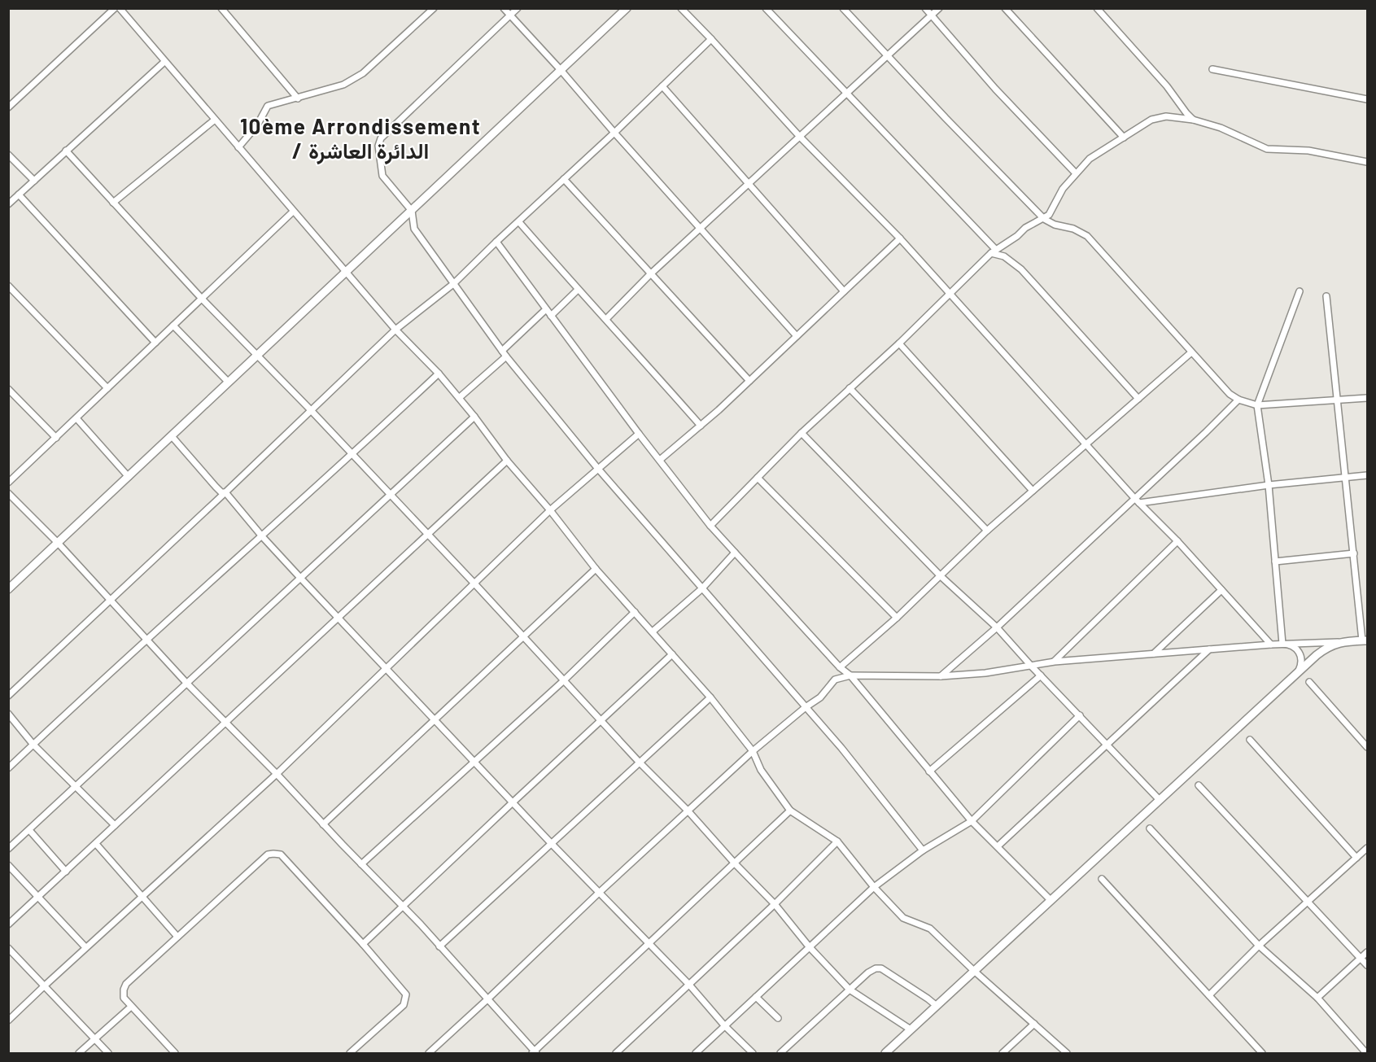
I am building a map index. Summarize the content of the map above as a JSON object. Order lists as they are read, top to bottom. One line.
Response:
{"districts":["10ème Arrondissement / الدائرة العاشرة"]}
